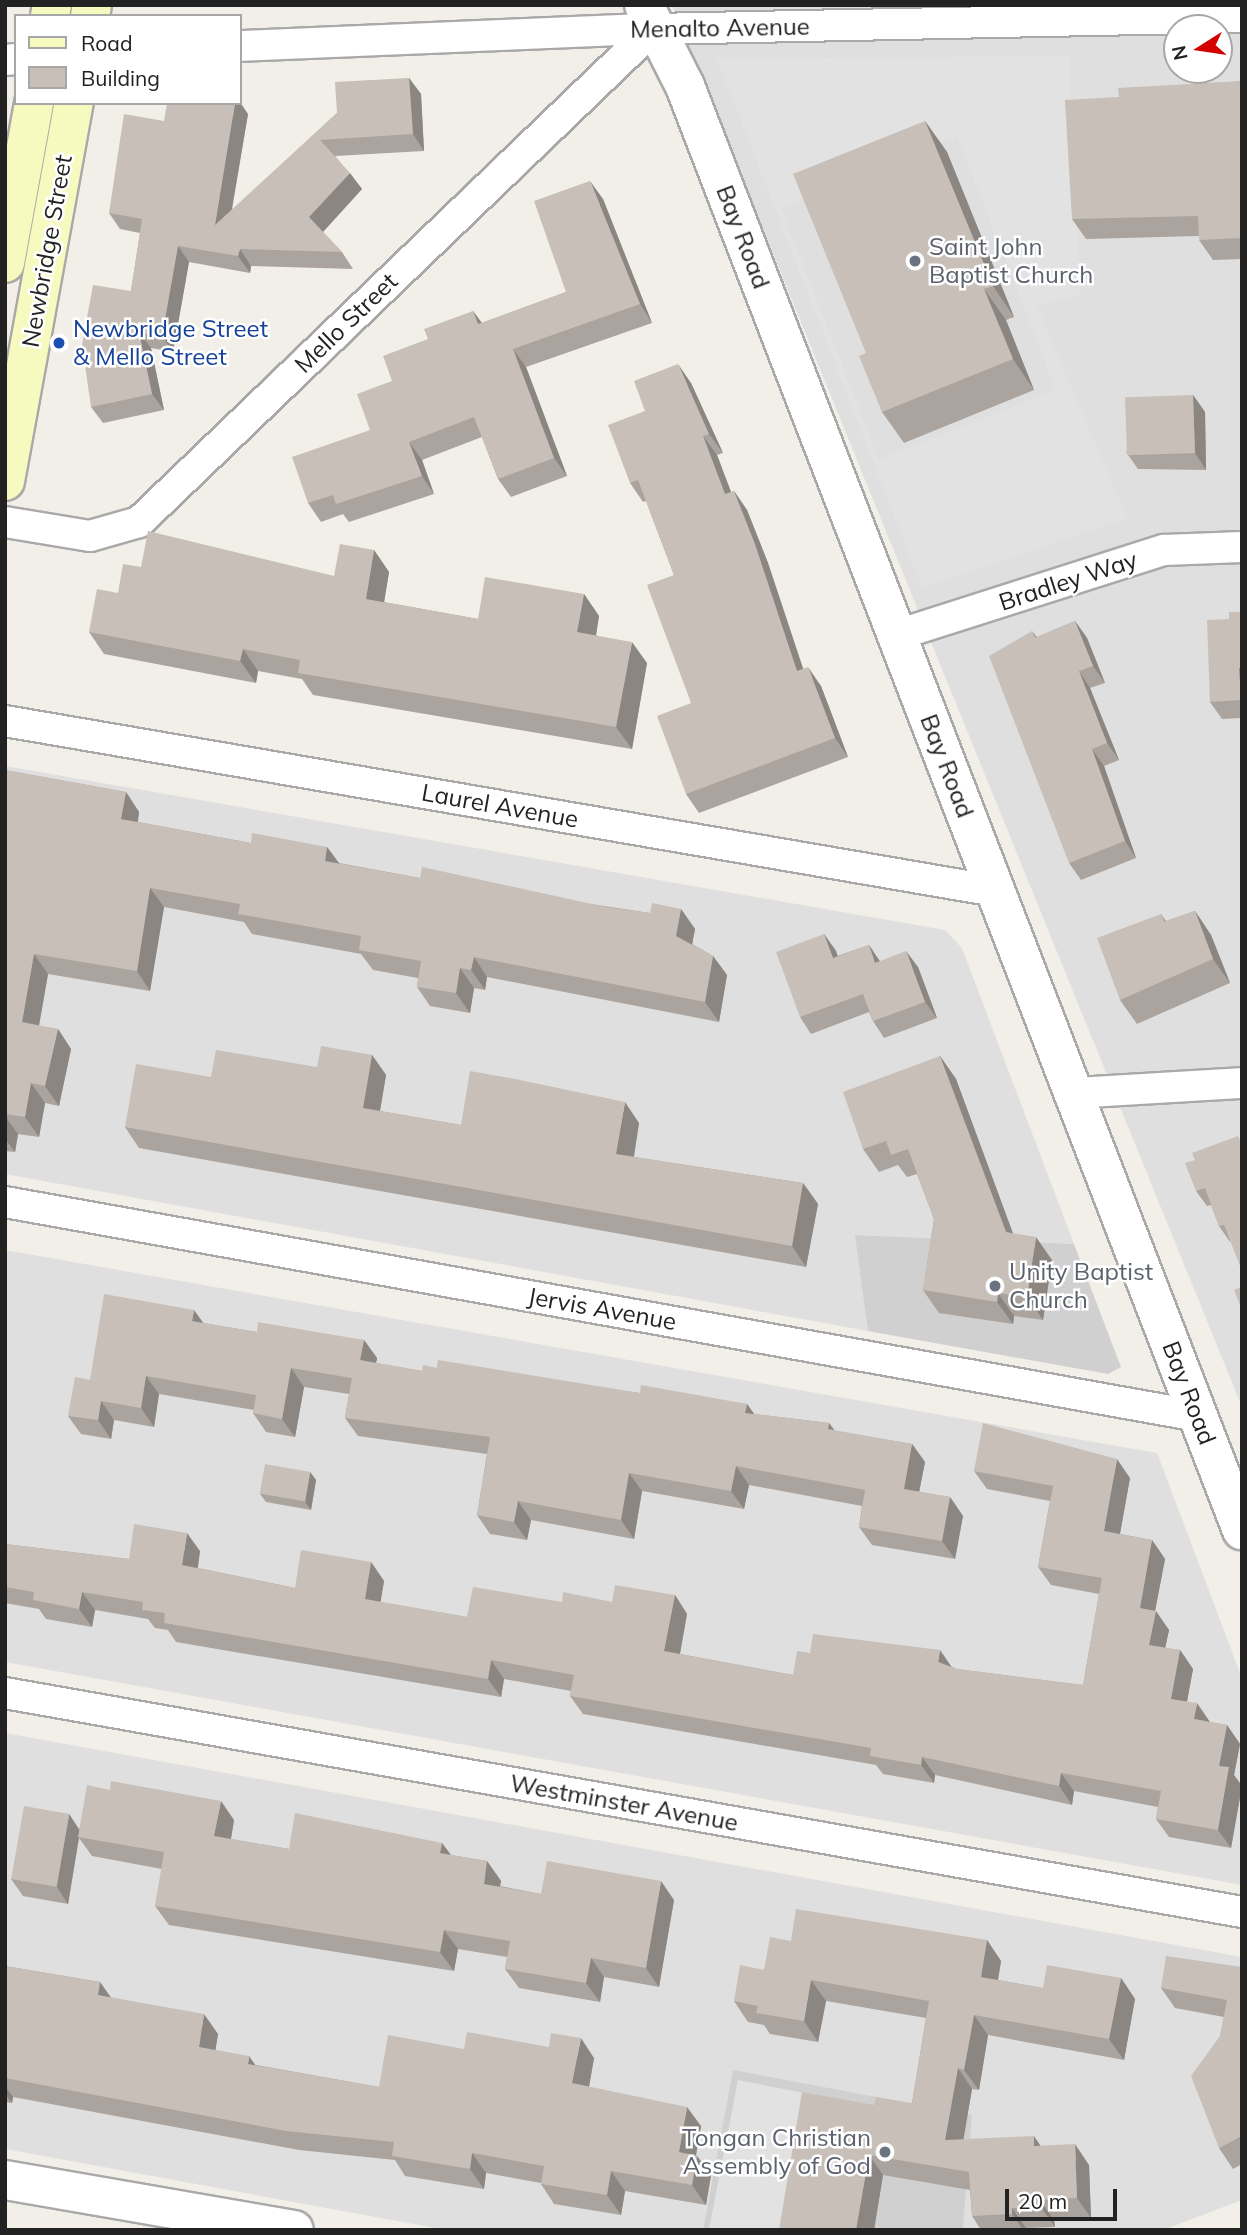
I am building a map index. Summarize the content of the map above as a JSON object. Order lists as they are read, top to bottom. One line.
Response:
{"streets":{"main road":["Newbridge Street"],"street":["Menalto Avenue","Bay Road","Mello Street","Bradley Way","Laurel Avenue","Jervis Avenue","Westminster Avenue"]},"crossings":[["Menalto Avenue","Bay Road"],["Menalto Avenue","Mello Street"],["Bay Road","Mello Street"],["Bay Road","Bradley Way"],["Bay Road","Laurel Avenue"],["Bay Road","Jervis Avenue"]],"places":["Saint John Baptist Church","Newbridge Street & Mello Street","Unity Baptist Church","Tongan Christian Assembly of God"],"legend":["Road","Building"],"scale_bar":"20 m","north":"left"}
